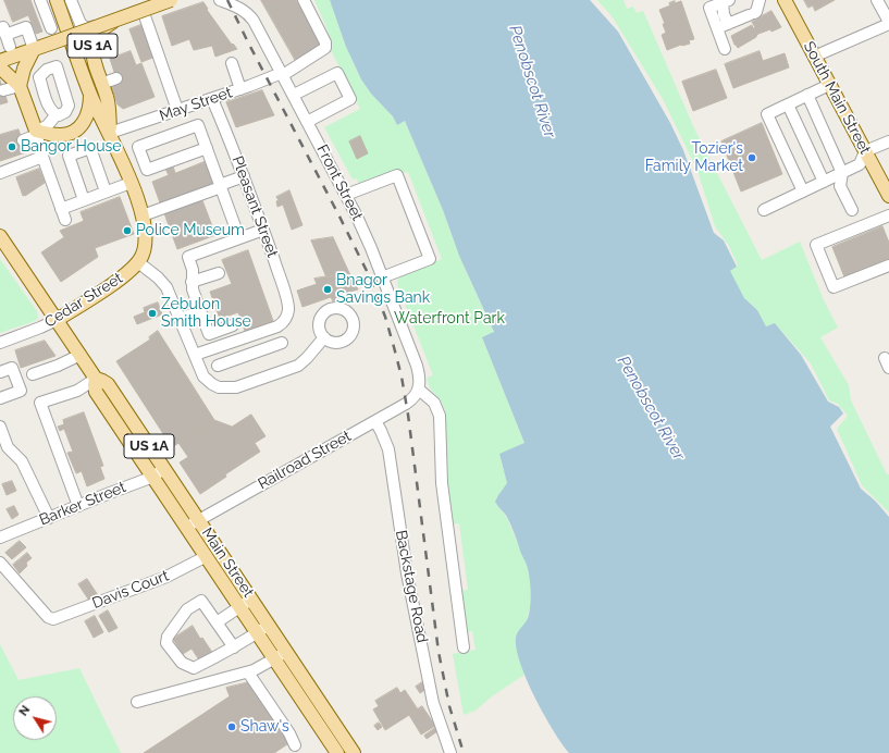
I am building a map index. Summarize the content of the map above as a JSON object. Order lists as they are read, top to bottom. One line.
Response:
{"streets":{"main road":["US 1A","South Main Street","Cedar Street","Main Street"],"street":["May Street","Front Street","Pleasant Street","Railroad Street","Barker Street","Backstage Road","Davis Court"]},"crossings":[["US 1A","May Street"],["US 1A","Cedar Street"],["May Street","Front Street"],["May Street","Pleasant Street"],["Front Street","Railroad Street"],["Cedar Street","Main Street"],["Railroad Street","Main Street"],["Railroad Street","Backstage Road"],["Barker Street","Main Street"],["Main Street","Davis Court"]],"water":["Penobscot River"],"parks":["Waterfront Park"],"places":["Bangor House","Tozier's Family Market","Police Museum","Bnagor Savings Bank","Zebulon Smith House","Shaw's"],"north":"top left"}
